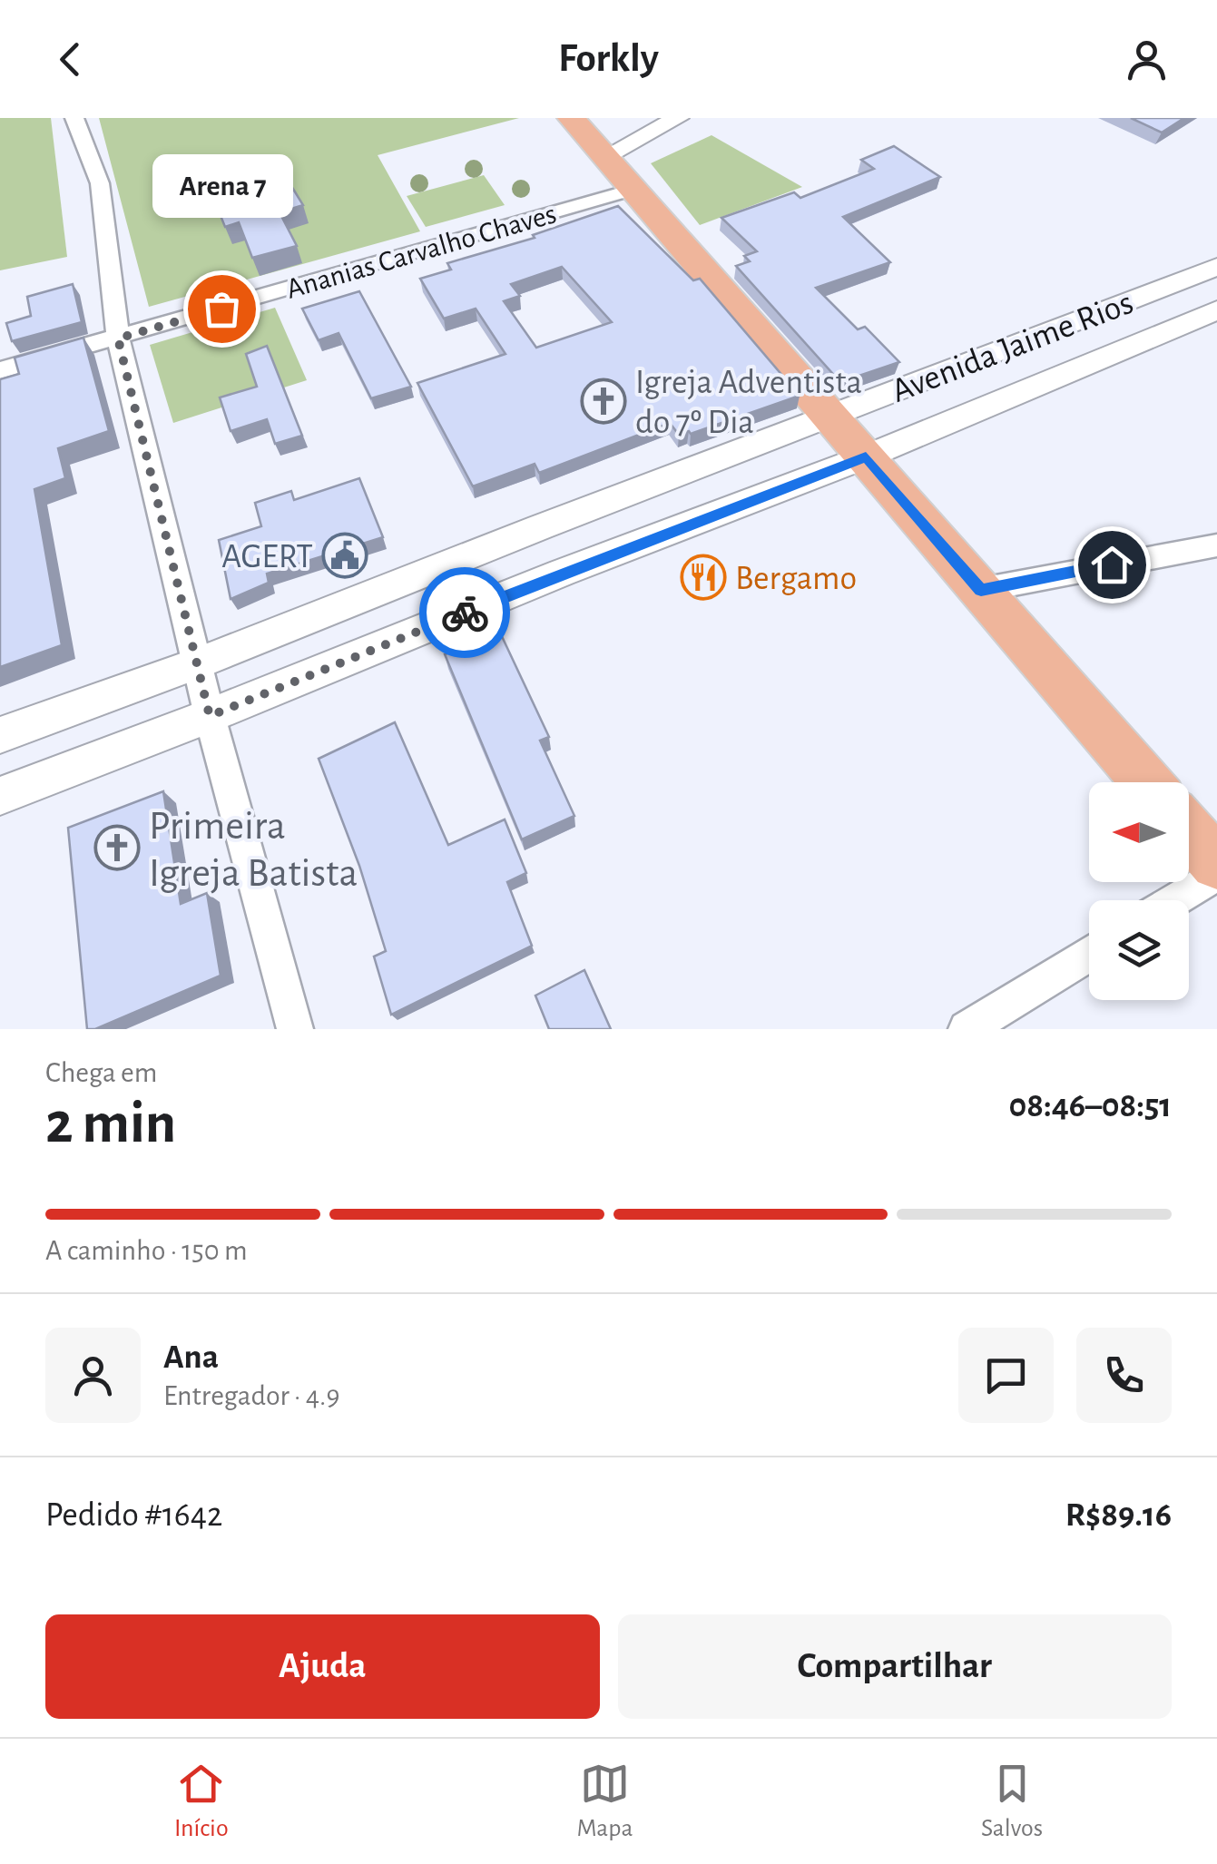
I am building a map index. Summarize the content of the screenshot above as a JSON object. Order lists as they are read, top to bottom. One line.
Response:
{"streets":{"street":["Ananias Carvalho Chaves","Avenida Jaime Rios"]},"places":{"other":["Arena 7"],"church":["Igreja Adventista do 7º Dia","Primeira Igreja Batista"],"public building":["AGERT"],"restaurant":["Bergamo"]},"north":"left","page":{"header":"Forkly","bubble":"Arena 7","heading":["2 min","Chega em","08:46–08:51"],"panel":["Ana","Entregador · 4.9","Pedido #1642","R$89.16"],"bar":"A caminho · 150 m","buttons":["Ajuda","Compartilhar"],"tabs":["Início","Mapa","Salvos"]}}
